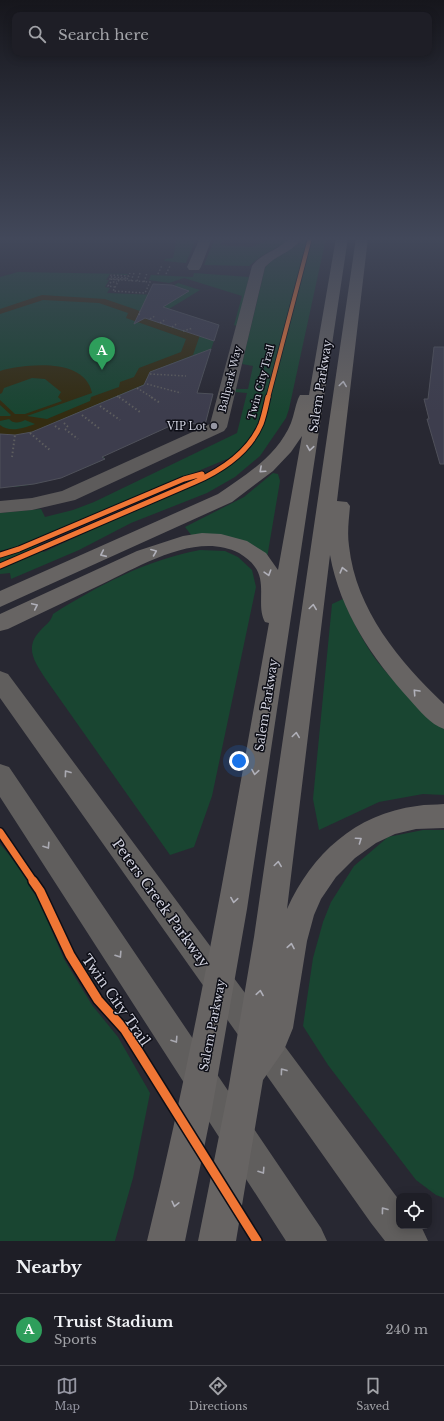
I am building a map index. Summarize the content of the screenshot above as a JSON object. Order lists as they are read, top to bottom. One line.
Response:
{"streets":{"highway":["Salem Parkway"],"main road":["Peters Creek Parkway"],"lane":["Ballpark Way"],"cycle path":["Twin City Trail"]},"places":["VIP Lot"],"page":{"search":"Search here","pins":"A","heading":"Nearby","list":[{"mark":"A","name":"Truist Stadium","note":"Sports","value":"240 m"}],"nav":["Map","Directions","Saved"]}}
